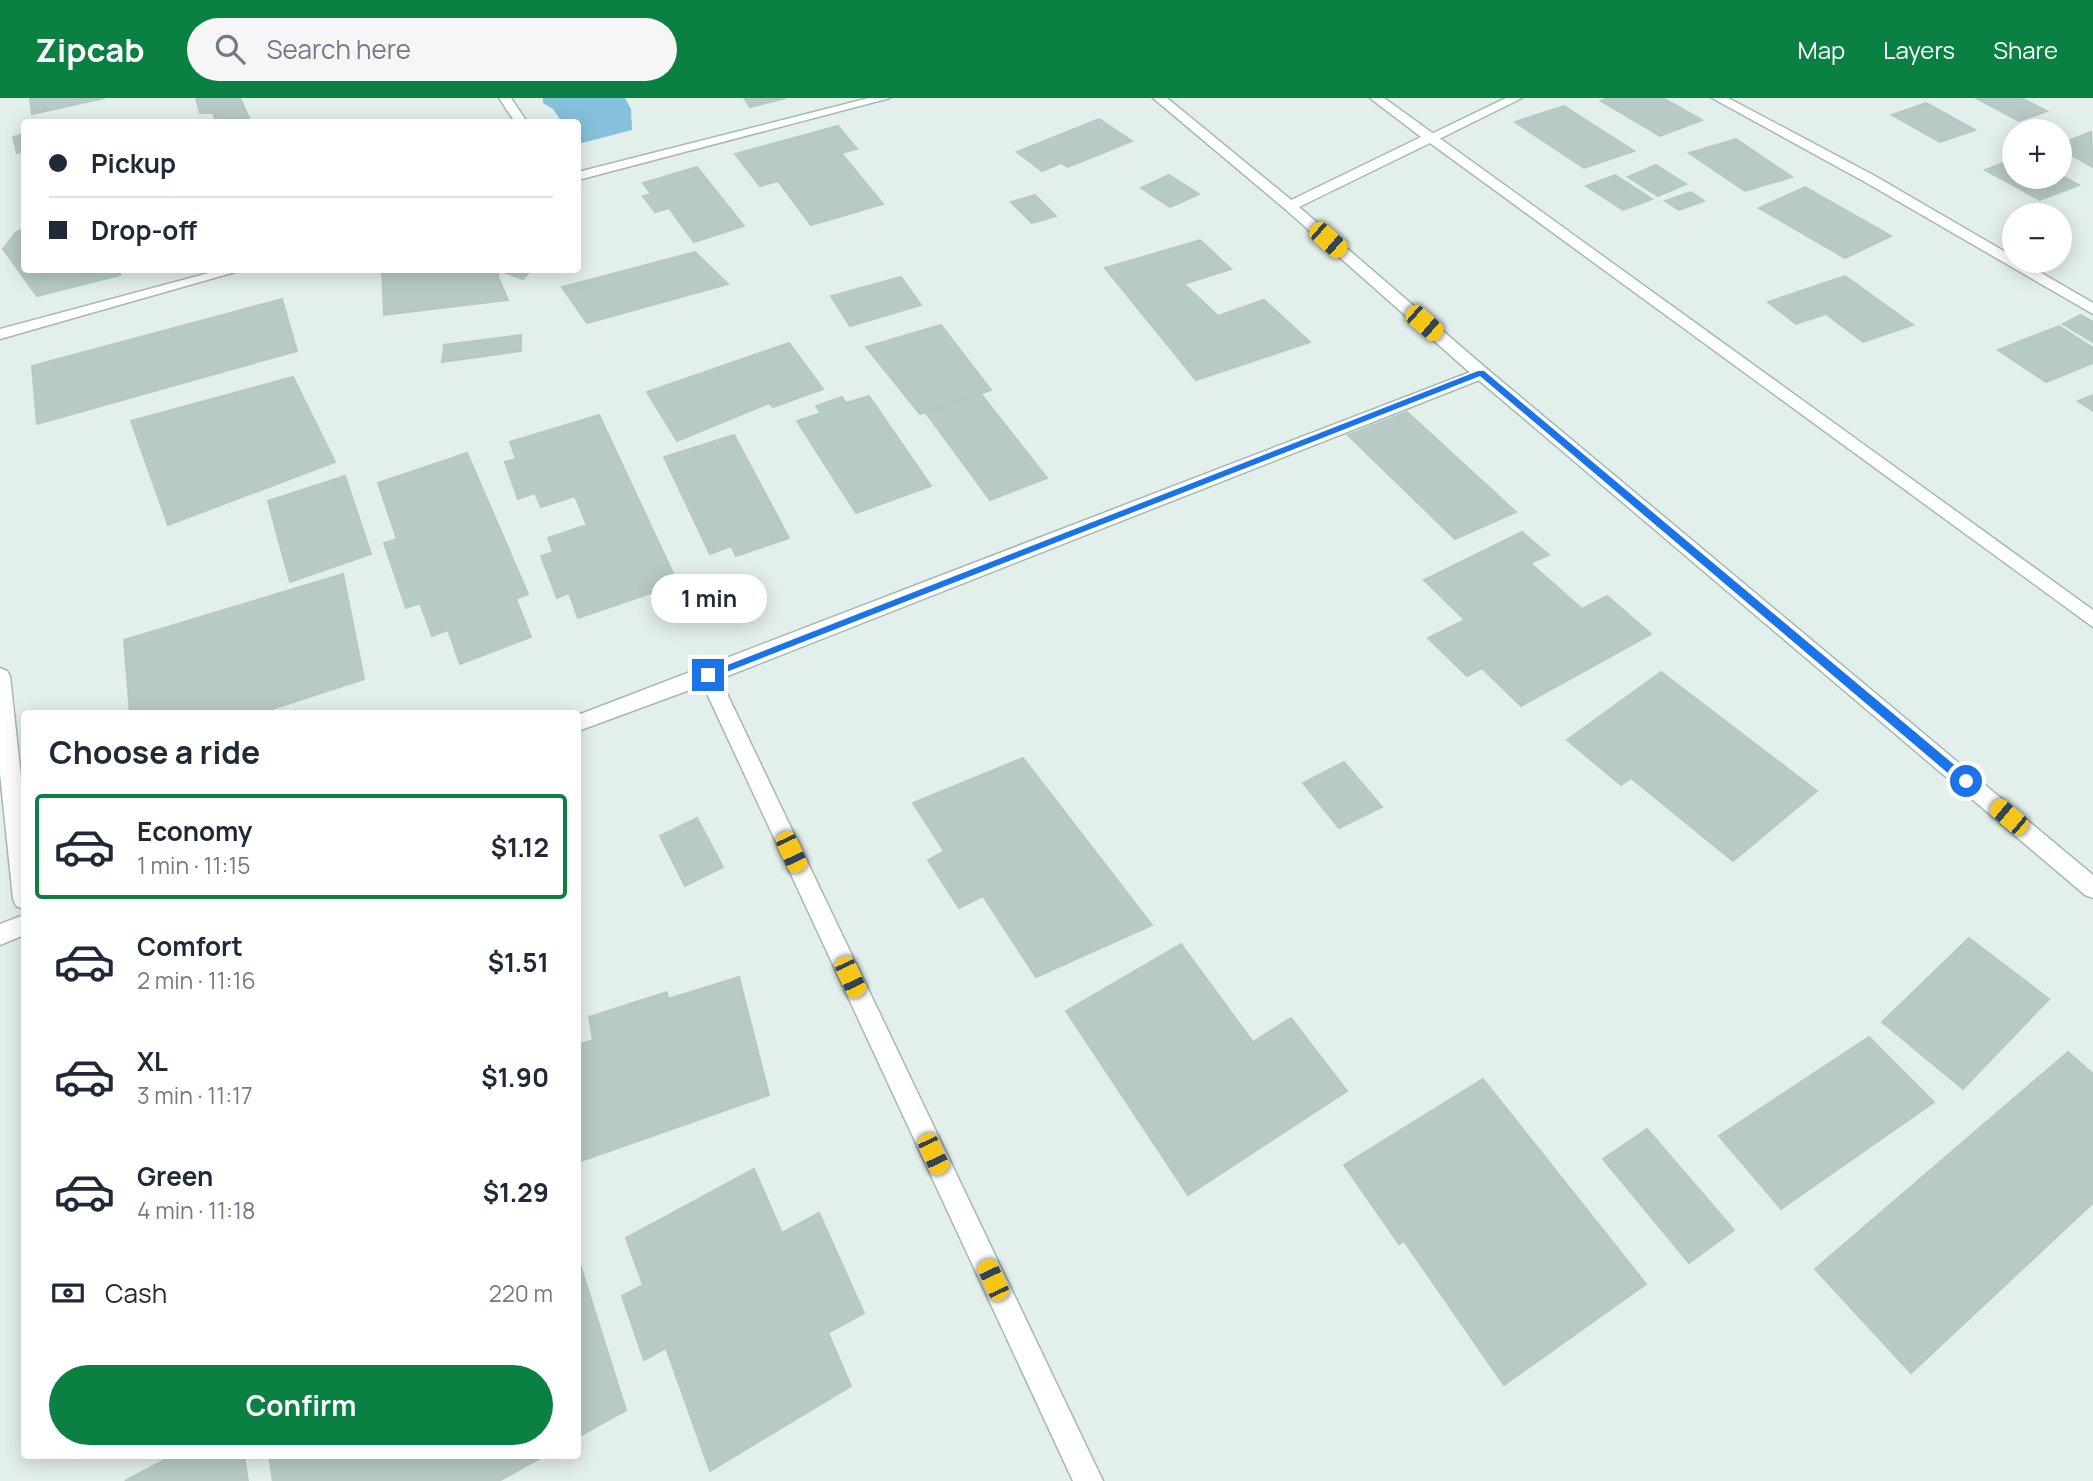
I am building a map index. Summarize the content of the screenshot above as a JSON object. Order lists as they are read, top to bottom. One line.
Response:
{"page":{"header":"Zipcab","search":"Search here","nav":["Map","Layers","Share"],"map_buttons":["+","−"],"banner":["Pickup","Drop-off"],"bubble":"1 min","heading":"Choose a ride","list":[{"name":"Economy","note":"1 min · 11:15","value":"$1.12"},{"name":"Comfort","note":"2 min · 11:16","value":"$1.51"},{"name":"XL","note":"3 min · 11:17","value":"$1.90"},{"name":"Green","note":"4 min · 11:18","value":"$1.29"}],"pay":["Cash","220 m"],"buttons":"Confirm"}}
